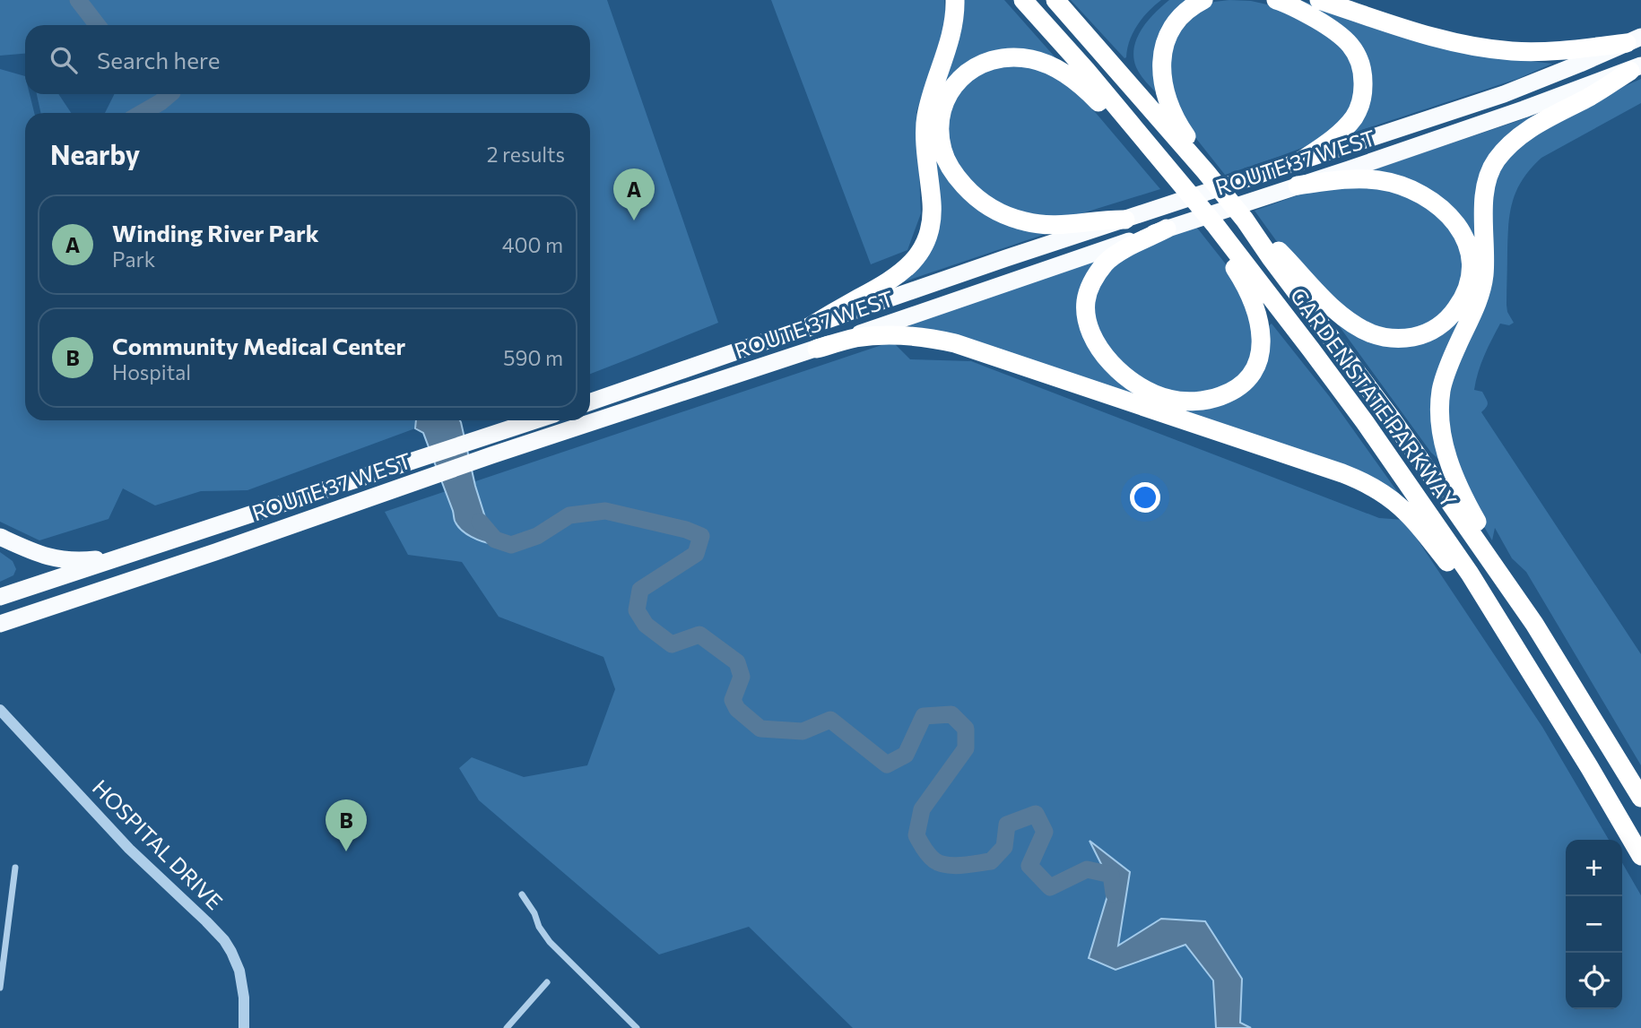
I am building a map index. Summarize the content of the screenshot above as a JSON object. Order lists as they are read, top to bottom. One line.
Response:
{"streets":{"highway":["ROUTE 37 WEST","GARDEN STATE PARKWAY"],"street":["HOSPITAL DRIVE"]},"page":{"search":"Search here","heading":["Nearby","2 results"],"pins":["A","B"],"list":[{"mark":"A","name":"Winding River Park","note":"Park","value":"400 m"},{"mark":"B","name":"Community Medical Center","note":"Hospital","value":"590 m"}],"map_buttons":["+","−"]}}
